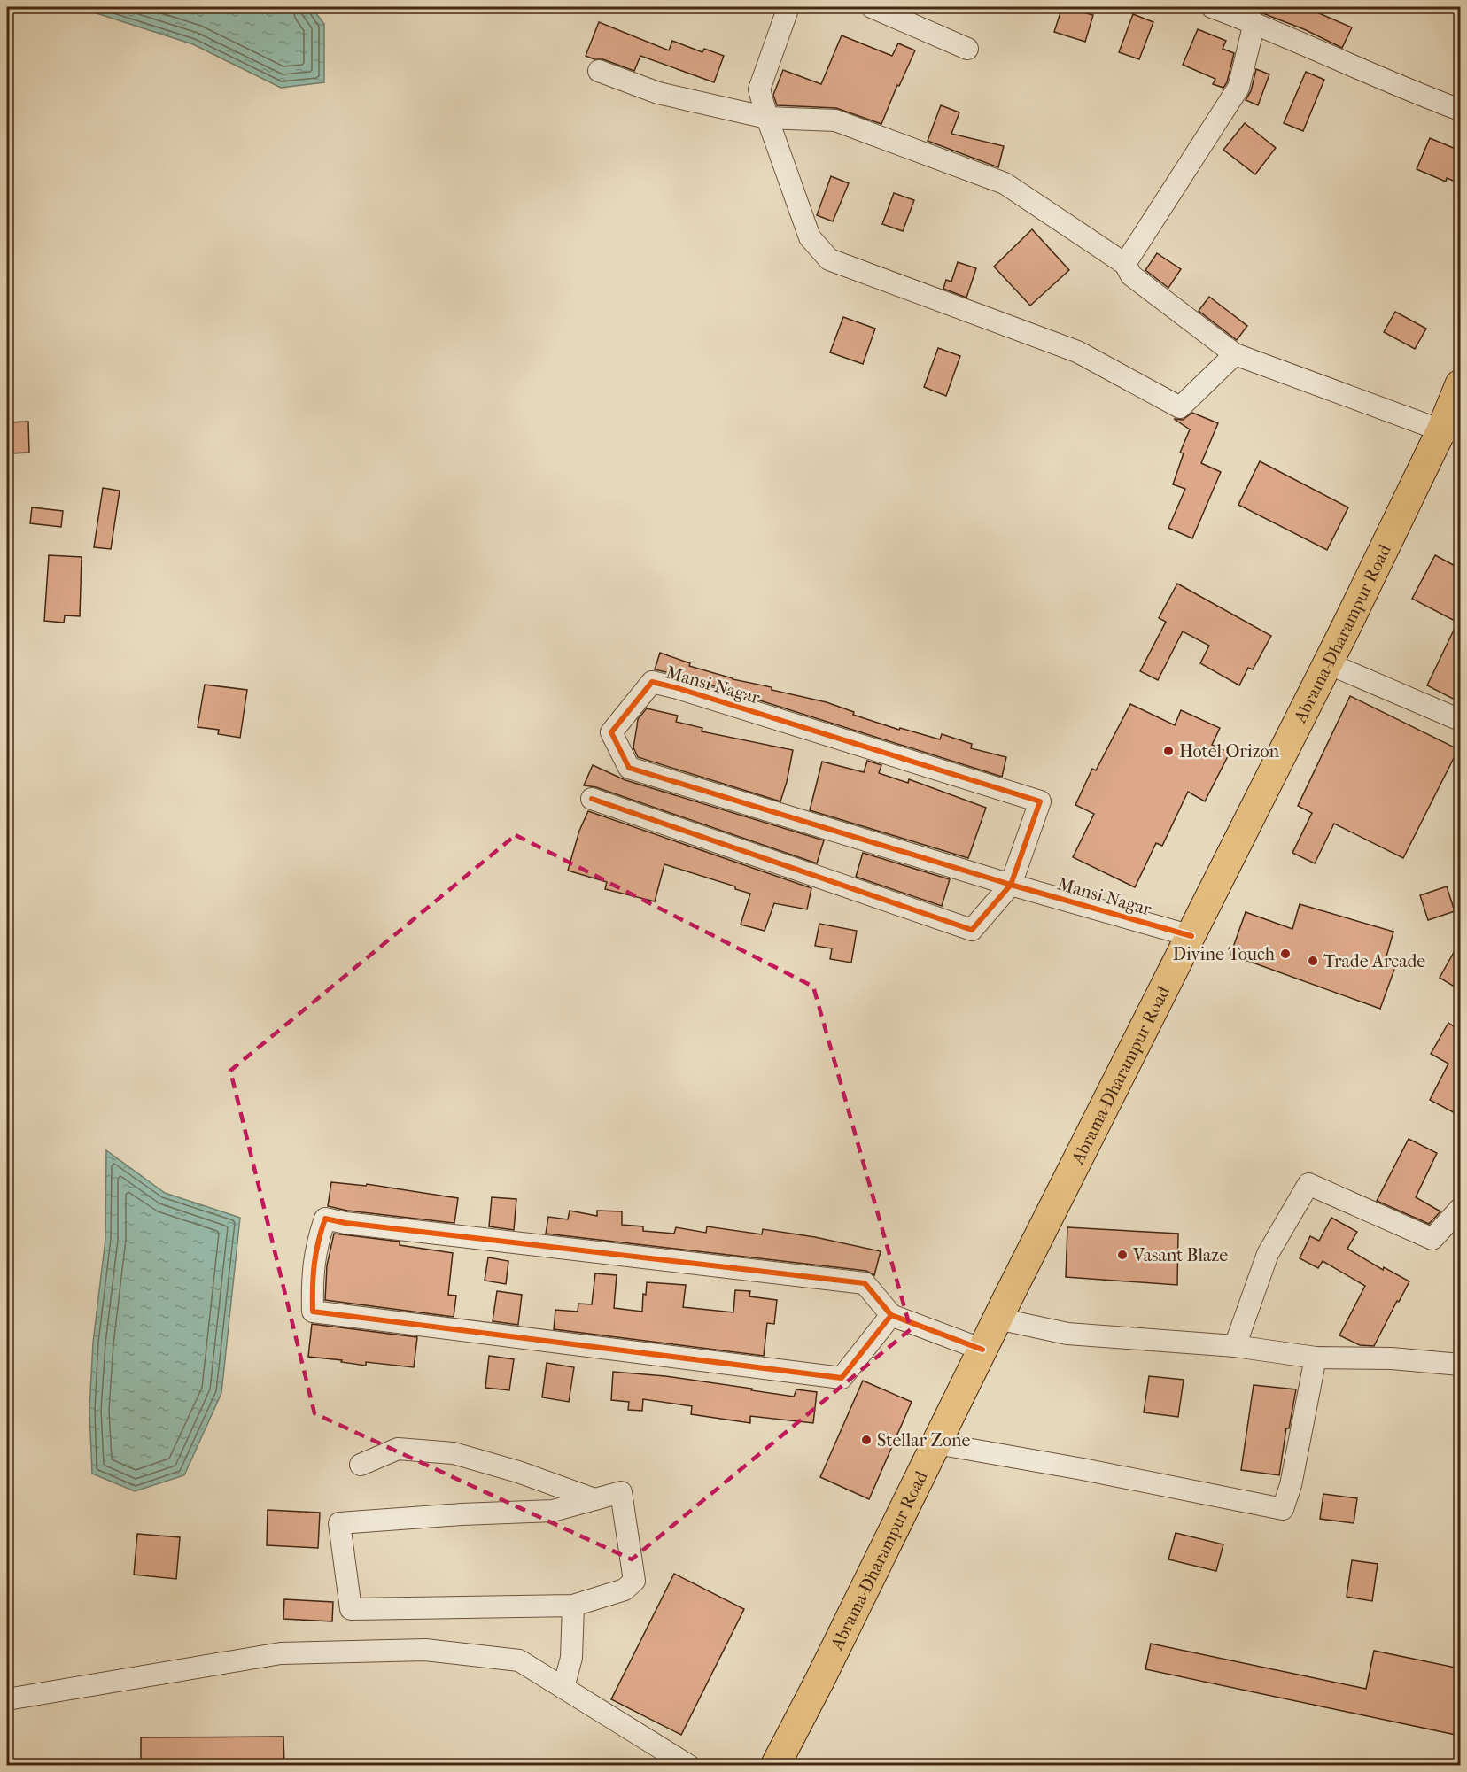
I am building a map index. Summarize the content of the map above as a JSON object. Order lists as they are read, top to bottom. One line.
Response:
{"streets":{"main road":["Abrama-Dharampur Road"],"street":["Mansi Nagar"]},"crossings":[["Abrama-Dharampur Road","Mansi Nagar"]],"places":["Hotel Orizon","Divine Touch","Trade Arcade","Vasant Blaze","Stellar Zone"]}
